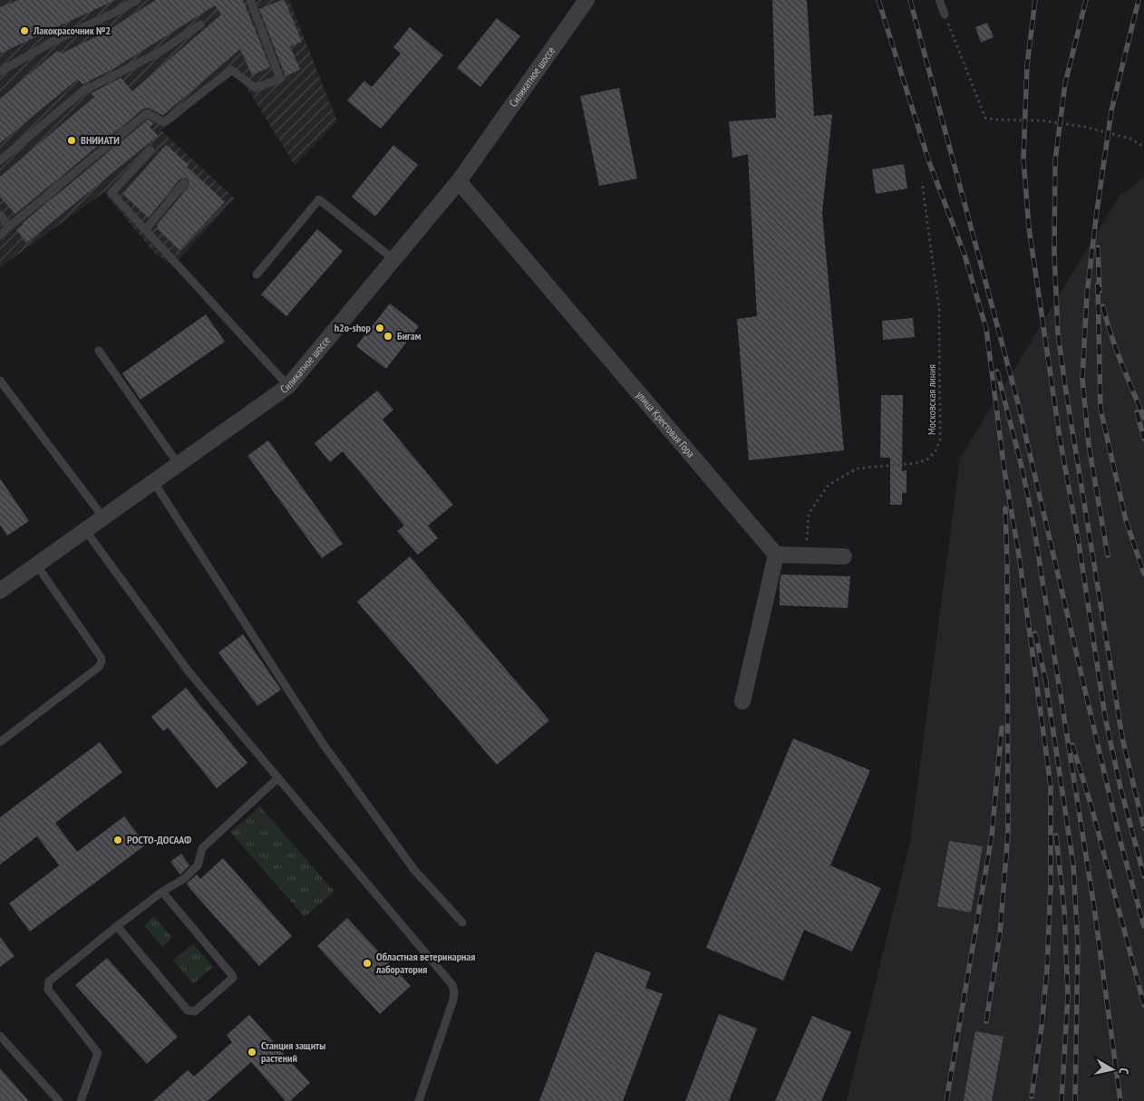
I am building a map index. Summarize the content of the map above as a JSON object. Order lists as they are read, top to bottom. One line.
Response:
{"streets":{"street":["Силикатное шоссе","улица Крестовая Гора"],"path":["Московская линия"]},"crossings":[["Силикатное шоссе","улица Крестовая Гора"]],"places":["Лакокрасочник №2","ВНИИАТИ","h2o-shop","Бигам","РОСТО-ДОСААФ","Областная ветеринарная лаборатория","Станция защиты растений"],"north":"right"}
